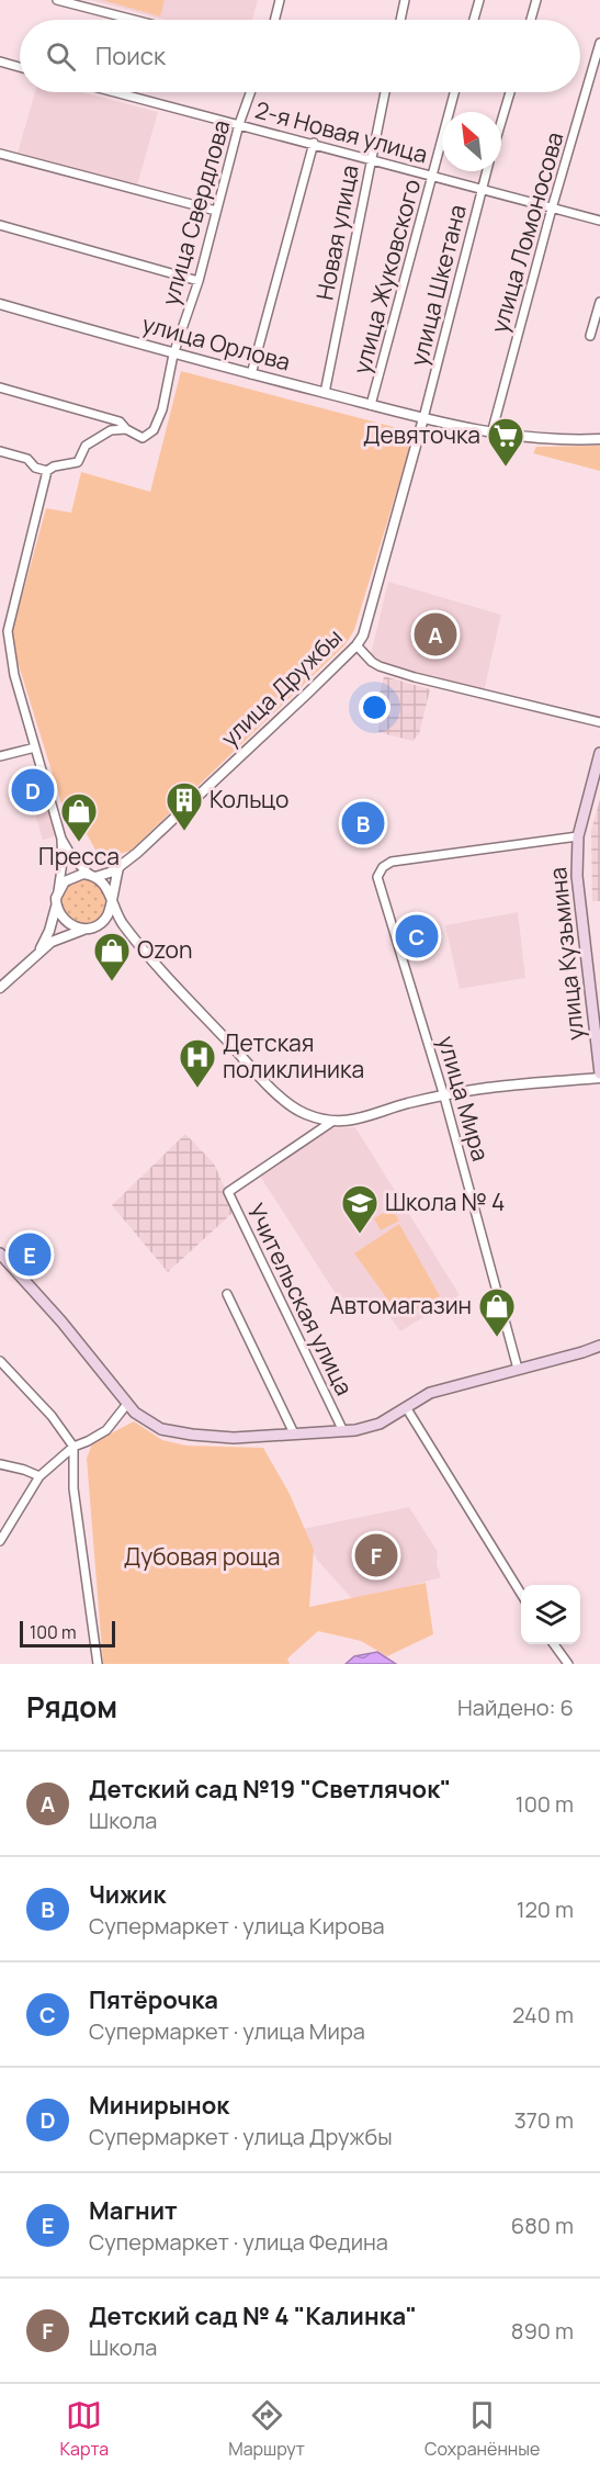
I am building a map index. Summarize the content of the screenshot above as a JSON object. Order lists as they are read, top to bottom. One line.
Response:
{"streets":{"main road":["улица Кузьмина"],"street":["2-я Новая улица","улица Свердлова","Новая улица","улица Ломоносова","улица Жуковского","улица Шкетана","улица Орлова","улица Дружбы","улица Мира","Учительская улица"]},"crossings":[["2-я Новая улица","улица Свердлова"],["2-я Новая улица","Новая улица"],["2-я Новая улица","улица Ломоносова"],["2-я Новая улица","улица Жуковского"],["2-я Новая улица","улица Шкетана"],["улица Свердлова","улица Орлова"],["Новая улица","улица Орлова"],["улица Ломоносова","улица Орлова"],["улица Жуковского","улица Орлова"],["улица Шкетана","улица Орлова"],["улица Шкетана","улица Дружбы"],["улица Орлова","улица Дружбы"],["улица Кузьмина","улица Мира"]],"parks":["Дубовая роща"],"places":{"supermarket":["Девяточка"],"building":["Кольцо"],"shop":["Пресса","Ozon","Автомагазин"],"hospital":["Детская поликлиника"],"school or university":["Школа № 4"]},"scale_bar":"100 m","north":"top left","page":{"search":"Поиск","pins":["A","D","B","C","E","F"],"scale":"100 m","heading":["Рядом","Найдено: 6"],"list":[{"mark":"A","name":"Детский сад №19 \"Светлячок\"","note":"Школа","value":"100 m"},{"mark":"B","name":"Чижик","note":"Супермаркет · улица Кирова","value":"120 m"},{"mark":"C","name":"Пятёрочка","note":"Супермаркет · улица Мира","value":"240 m"},{"mark":"D","name":"Минирынок","note":"Супермаркет · улица Дружбы","value":"370 m"},{"mark":"E","name":"Магнит","note":"Супермаркет · улица Федина","value":"680 m"},{"mark":"F","name":"Детский сад № 4 \"Калинка\"","note":"Школа","value":"890 m"}],"nav":["Карта","Маршрут","Сохранённые"]}}
